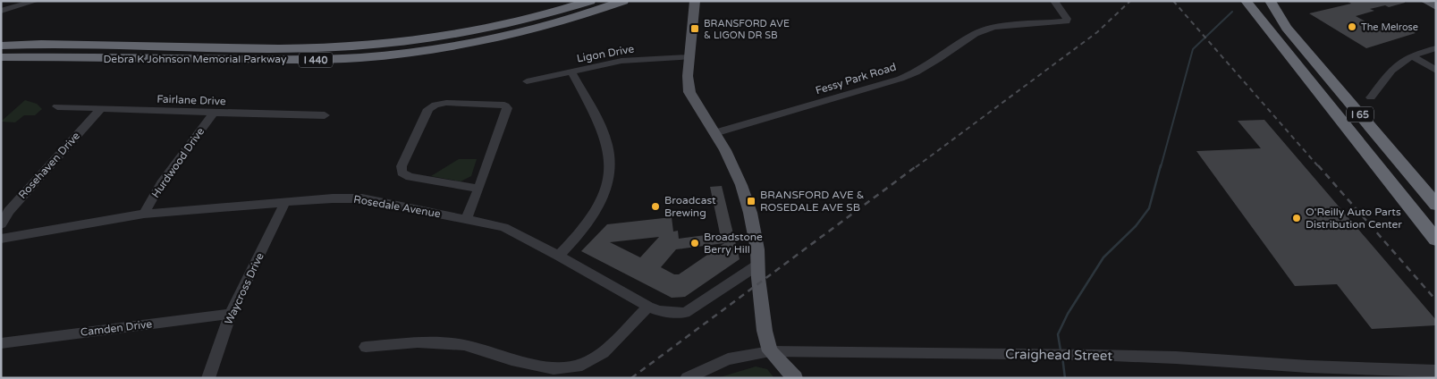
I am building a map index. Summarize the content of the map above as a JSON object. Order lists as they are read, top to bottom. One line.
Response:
{"streets":{"highway":["Debra K Johnson Memorial Parkway","I 440","I 65"],"street":["Ligon Drive","Fessy Park Road","Fairlane Drive","Hurdwood Drive","Rosehaven Drive","Rosedale Avenue","Waycross Drive","Camden Drive","Craighead Street"]},"crossings":[["Fairlane Drive","Hurdwood Drive"],["Fairlane Drive","Rosehaven Drive"],["Hurdwood Drive","Rosedale Avenue"],["Rosedale Avenue","Waycross Drive"],["Waycross Drive","Camden Drive"]],"places":{"other":["The Melrose","Broadcast Brewing","O'Reilly Auto Parts Distribution Center","Broadstone Berry Hill"],"transit":["BRANSFORD AVE & LIGON DR SB","BRANSFORD AVE & ROSEDALE AVE SB"]}}
